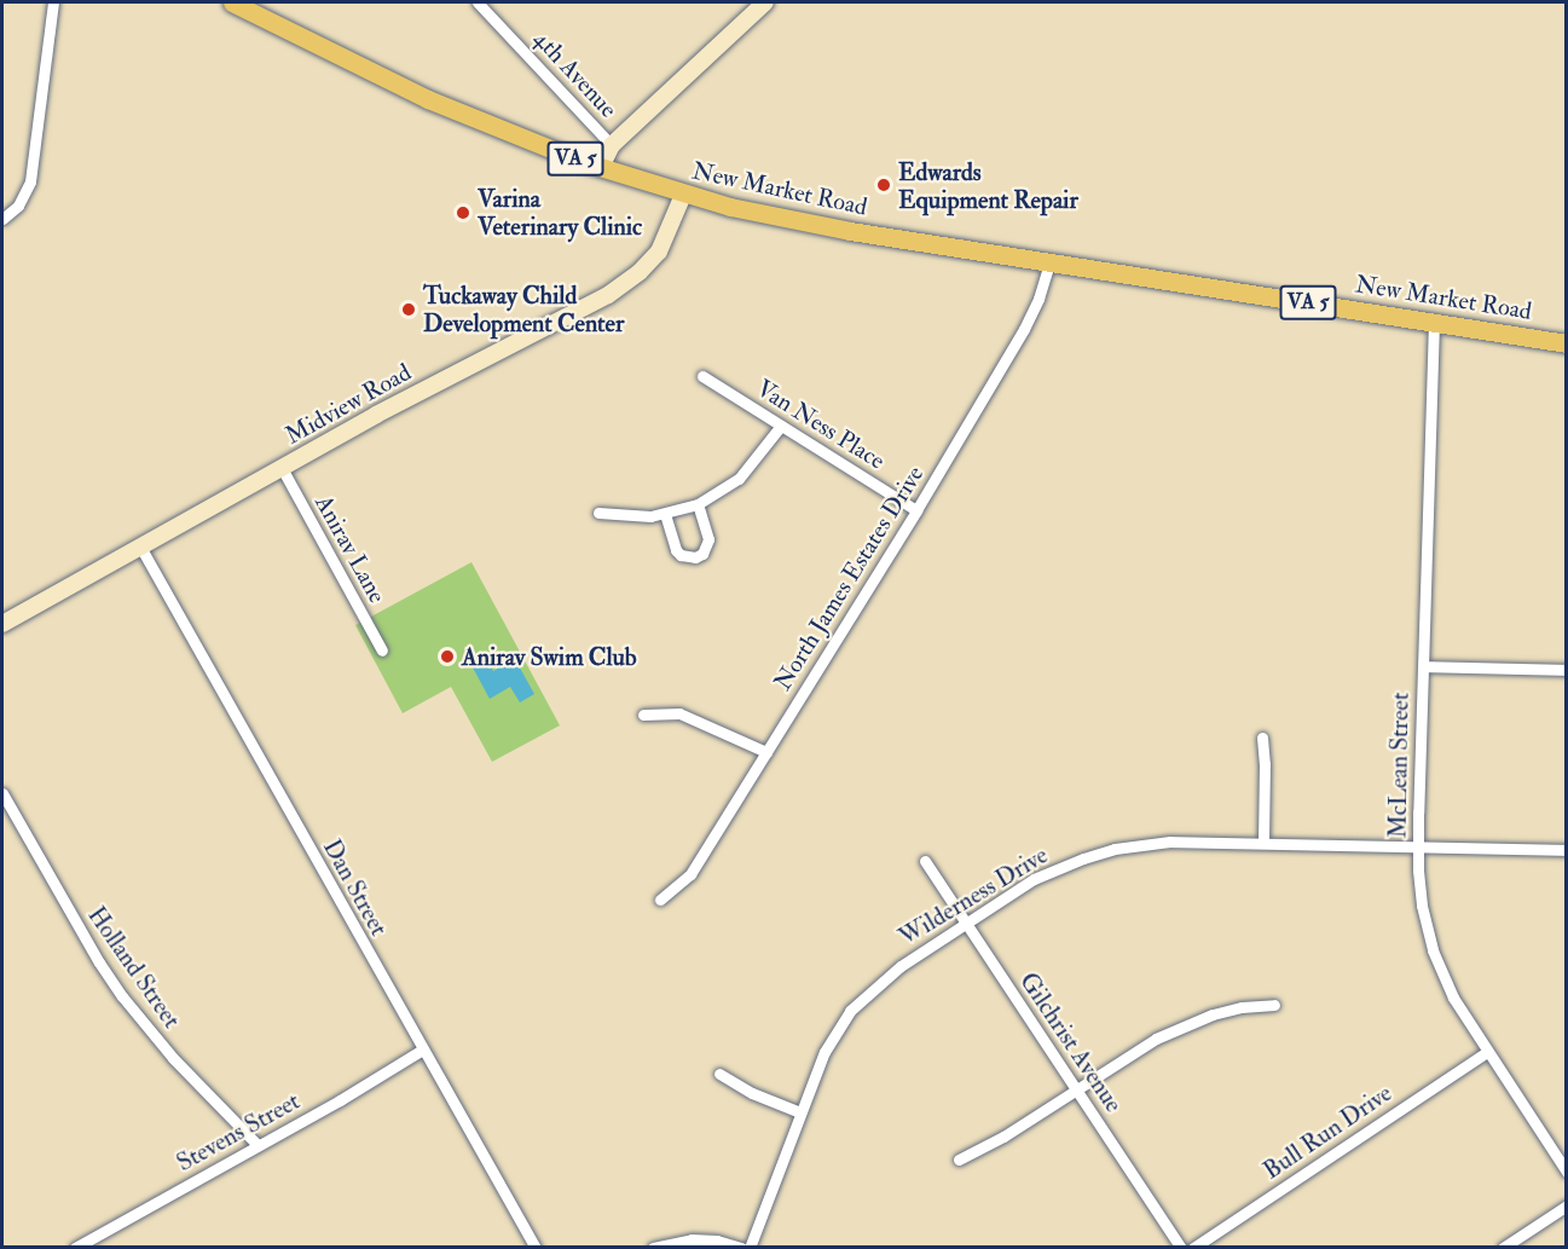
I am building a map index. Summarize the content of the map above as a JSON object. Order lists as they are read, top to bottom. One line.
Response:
{"streets":{"main road":["VA 5","New Market Road"],"street":["4th Avenue","Midview Road","Van Ness Place","Anirav Lane","North James Estates Drive","McLean Street","Dan Street","Wilderness Drive","Holland Street","Gilchrist Avenue","Stevens Street","Bull Run Drive"]},"crossings":[["New Market Road","Midview Road"],["New Market Road","North James Estates Drive"],["New Market Road","McLean Street"],["Midview Road","Anirav Lane"],["Midview Road","Dan Street"],["Van Ness Place","North James Estates Drive"],["McLean Street","Wilderness Drive"],["McLean Street","Bull Run Drive"],["Dan Street","Stevens Street"],["Wilderness Drive","Gilchrist Avenue"],["Holland Street","Stevens Street"]],"places":["Edwards Equipment Repair","Varina Veterinary Clinic","Tuckaway Child Development Center","Anirav Swim Club"]}
